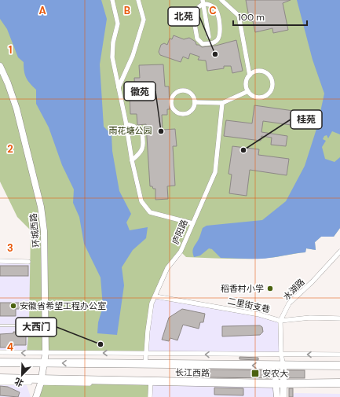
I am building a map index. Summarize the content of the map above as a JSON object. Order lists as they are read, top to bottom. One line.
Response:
{"streets":{"highway":["长江西路"],"street":["环城西路","庐阳路","水湖路","二里街支巷"]},"crossings":[["环城西路","长江西路"],["庐阳路","二里街支巷"],["庐阳路","长江西路"],["水湖路","二里街支巷"],["水湖路","长江西路"]],"parks":["雨花塘公园"],"places":{"other":["北苑","徽苑","桂苑","稻香村小学","安徽省希望工程办公室","大西门"],"transit":["安农大"]},"scale_bar":"100 m","north":"bottom left","grid":{"columns":["A","B","C"],"rows":["1","2","3","4"]}}
